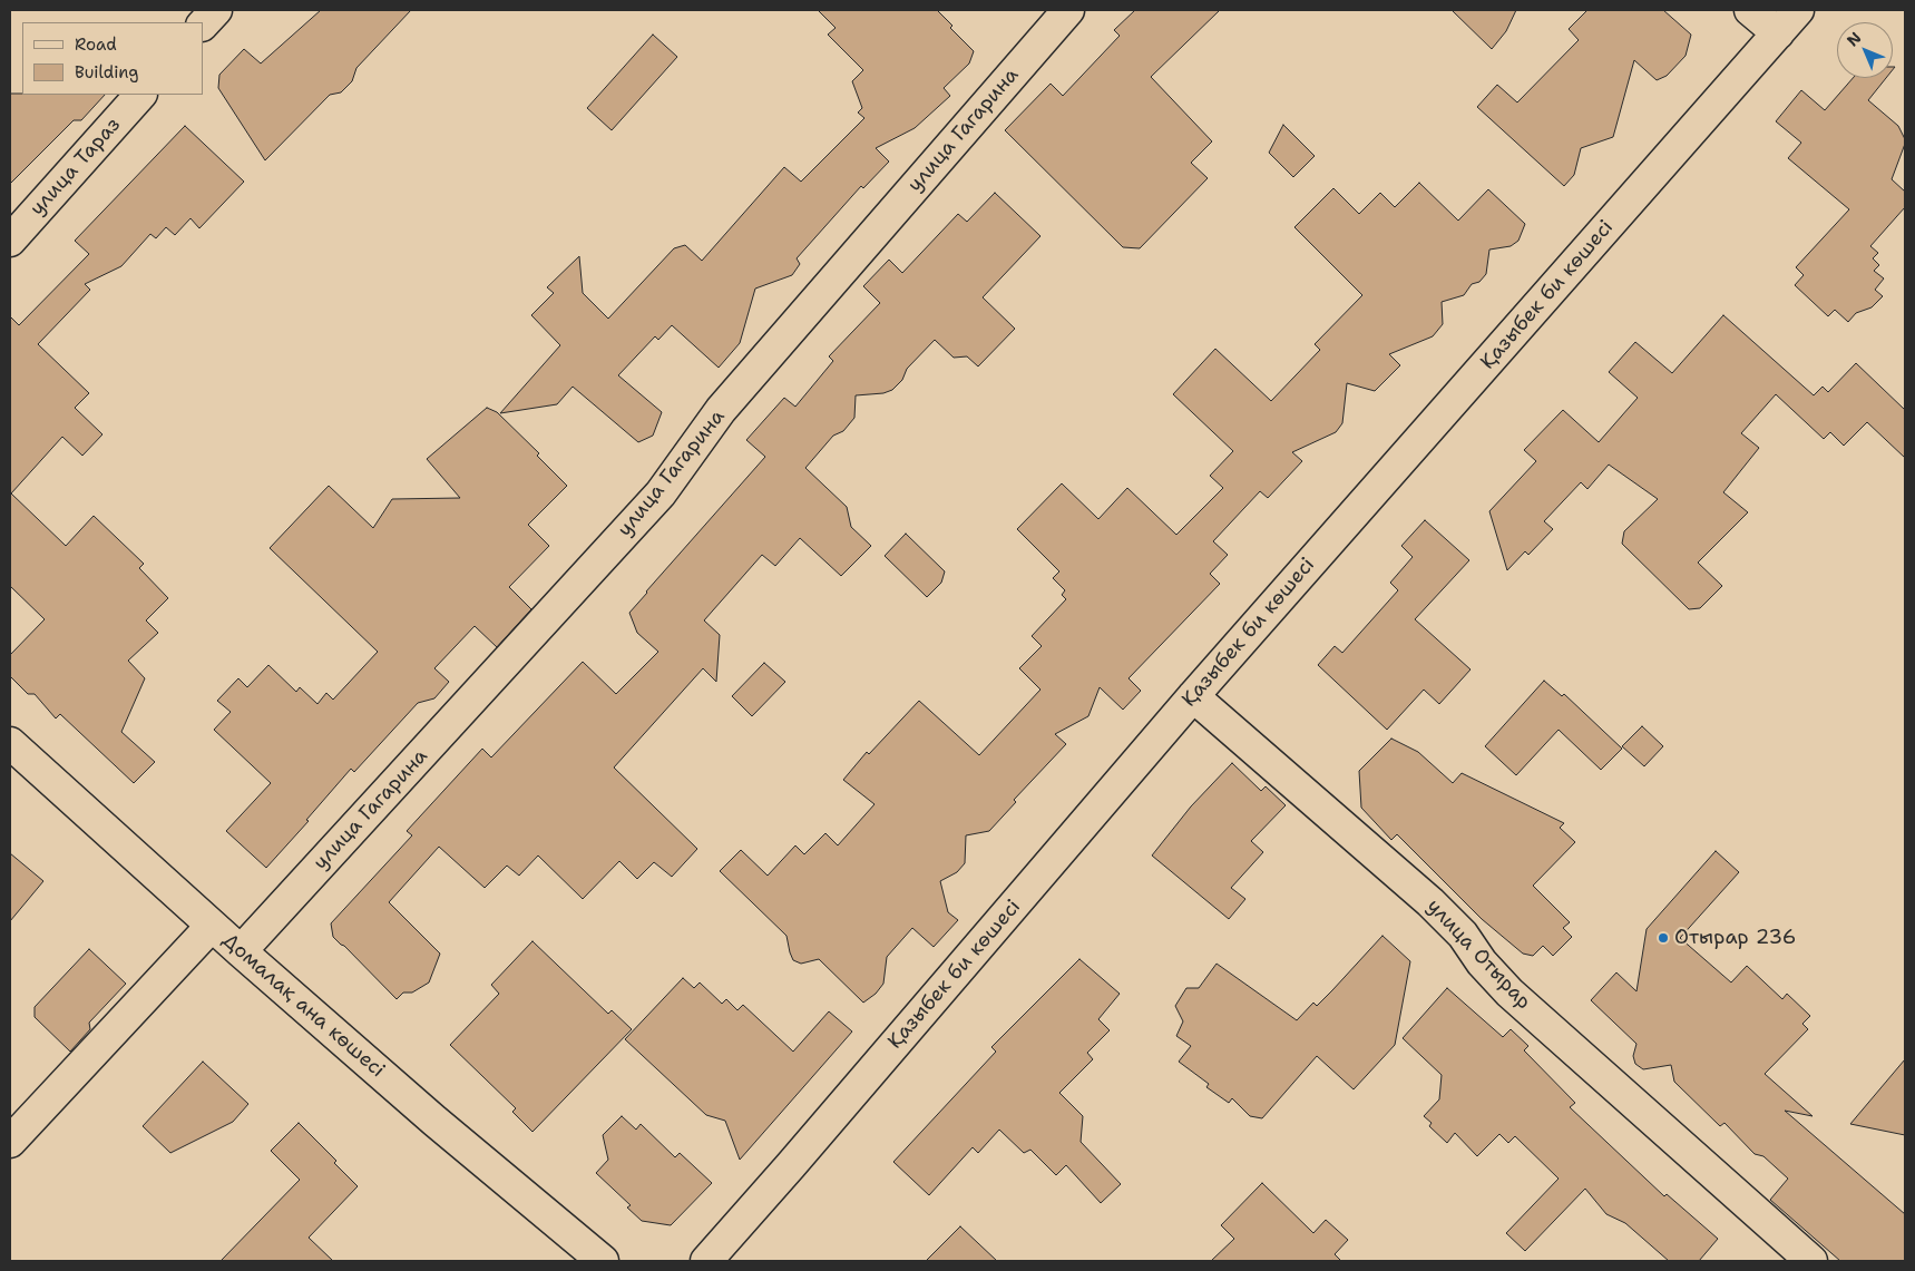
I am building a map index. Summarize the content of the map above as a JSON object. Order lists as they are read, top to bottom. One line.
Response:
{"streets":{"street":["улица Гагарина","улица Тараз","Қазыбек би көшесі","улица Отырар","Домалақ ана көшесі"]},"crossings":[["улица Гагарина","Домалақ ана көшесі"],["Қазыбек би көшесі","улица Отырар"]],"places":["Отырар 236"],"legend":["Road","Building"],"north":"top left"}
